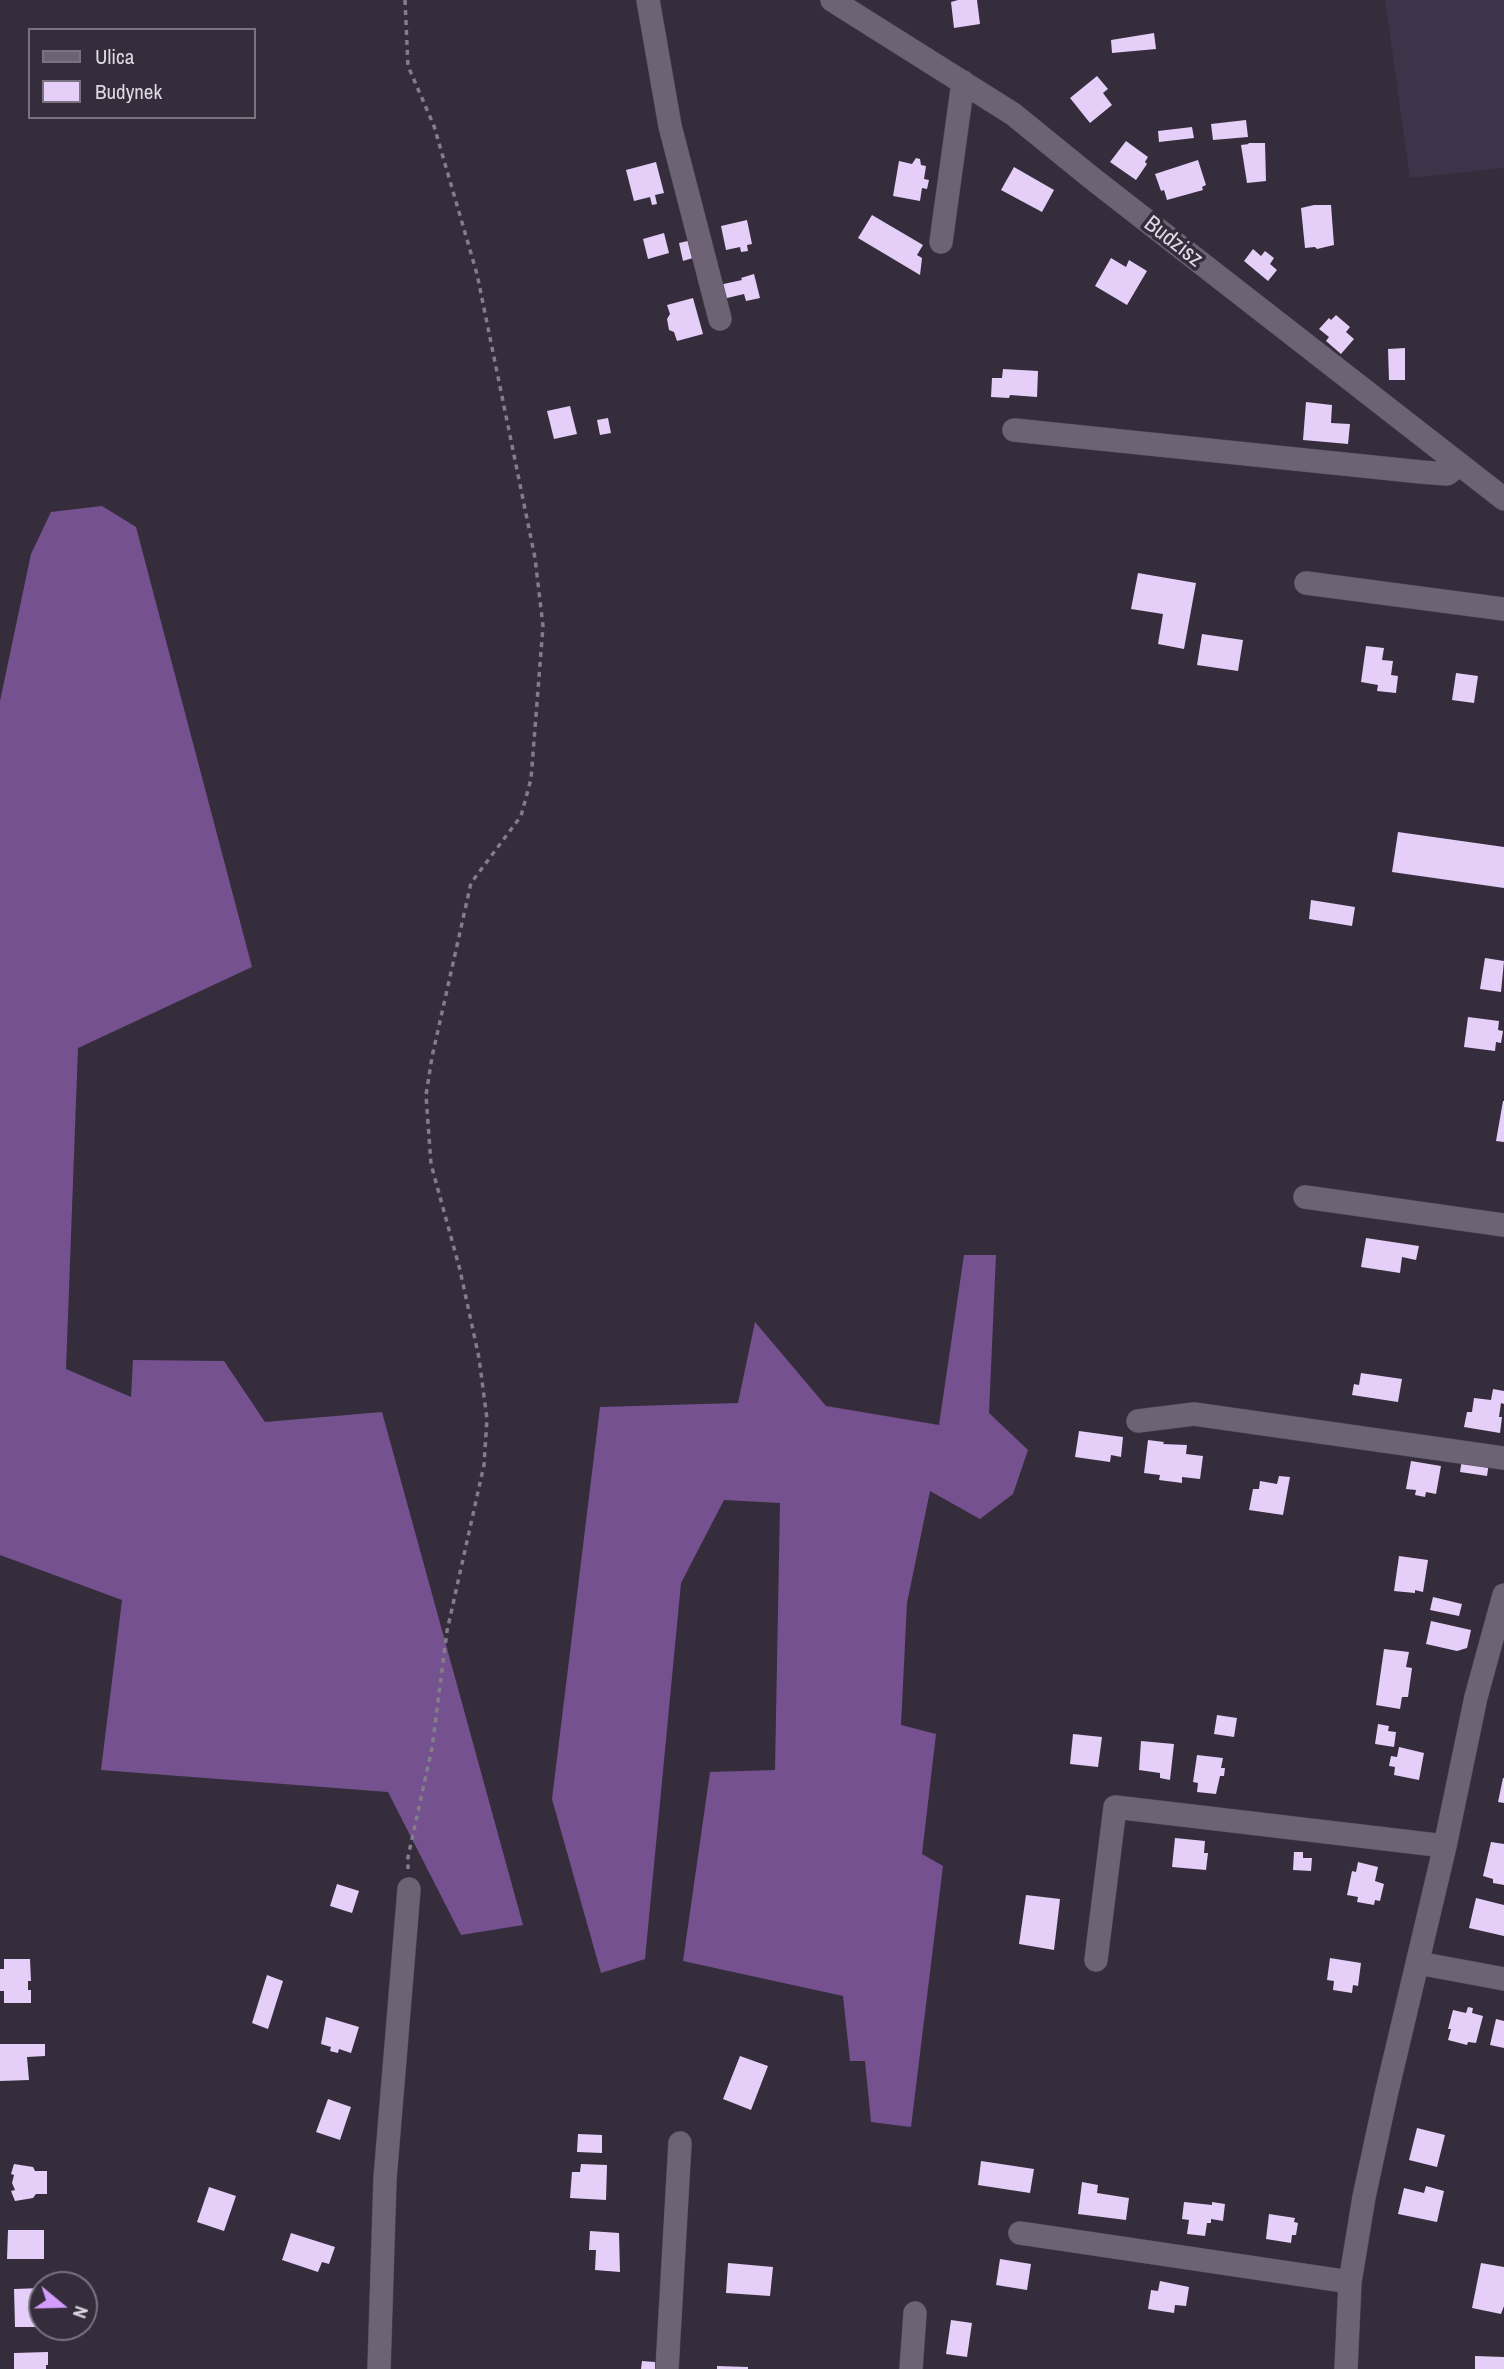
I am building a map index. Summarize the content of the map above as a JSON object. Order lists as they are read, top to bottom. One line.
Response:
{"streets":{"street":["Budzisz"]},"legend":["Ulica","Budynek"],"north":"right"}
